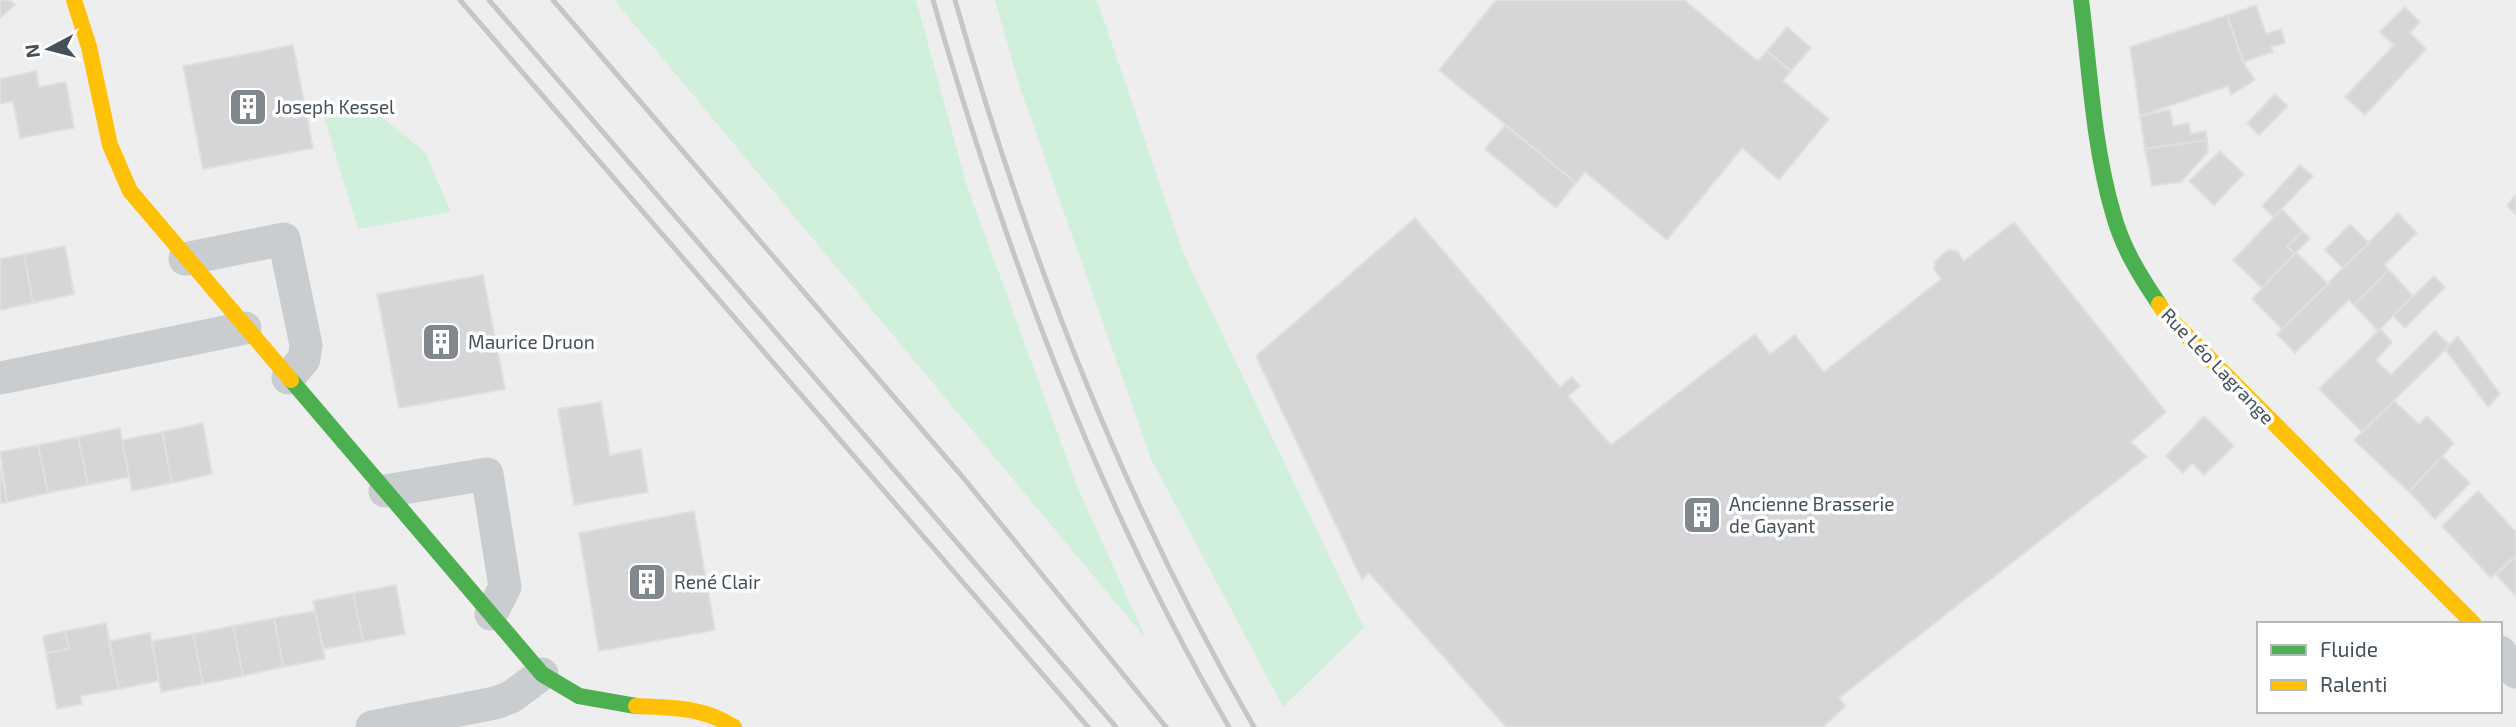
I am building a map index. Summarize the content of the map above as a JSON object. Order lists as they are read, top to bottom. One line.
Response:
{"streets":{"street":["Rue Léo Lagrange"]},"places":{"building":["Joseph Kessel","Maurice Druon","Ancienne Brasserie de Gayant","René Clair"]},"legend":["Fluide","Ralenti"],"north":"left"}
